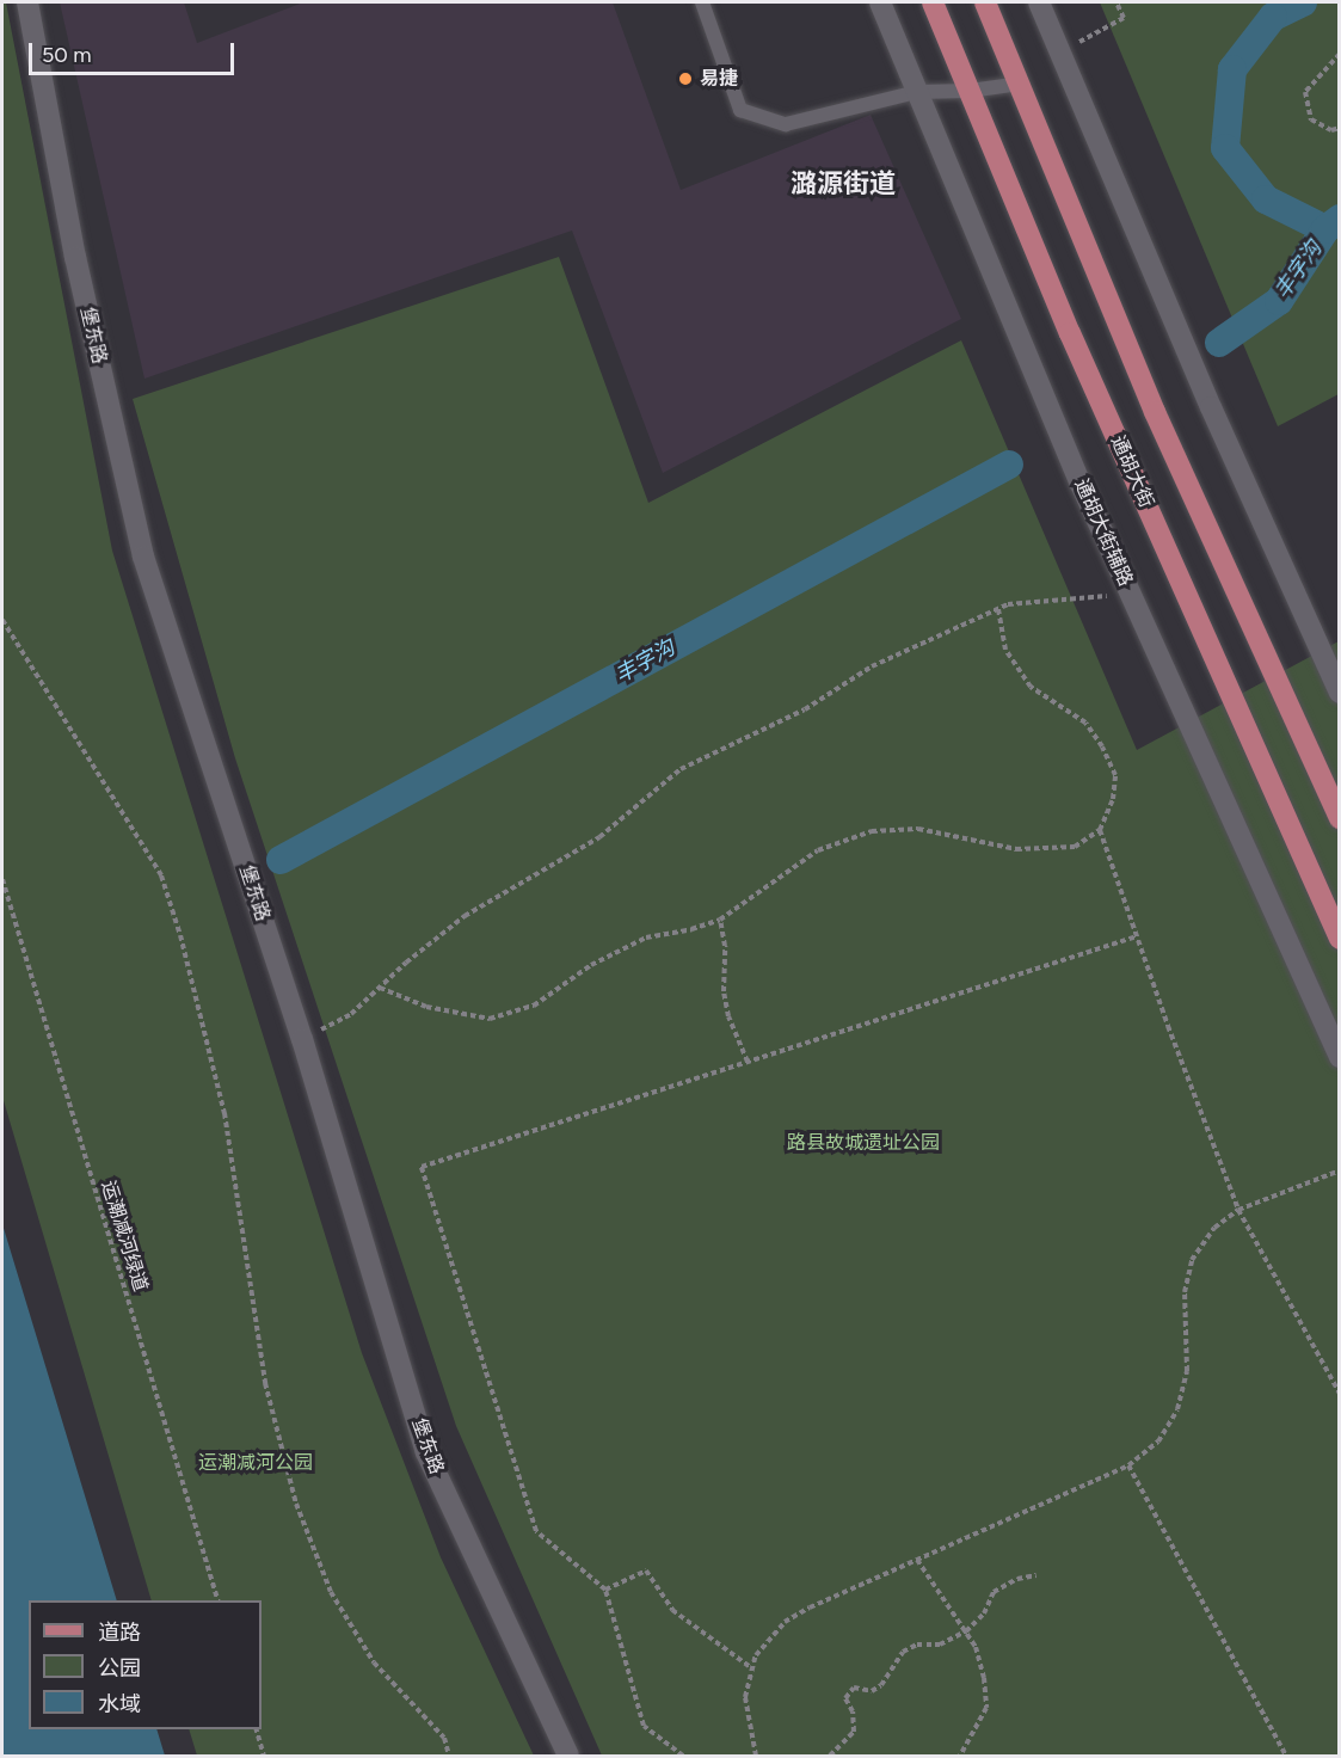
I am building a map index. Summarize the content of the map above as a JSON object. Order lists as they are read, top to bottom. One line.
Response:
{"streets":{"main road":["通胡大街"],"street":["堡东路","通胡大街辅路"],"path":["运潮减河绿道"]},"districts":["潞源街道"],"water":["丰字沟"],"parks":["路县故城遗址公园","运潮减河公园"],"places":["易捷"],"legend":["道路","公园","水域"],"scale_bar":"50 m"}
